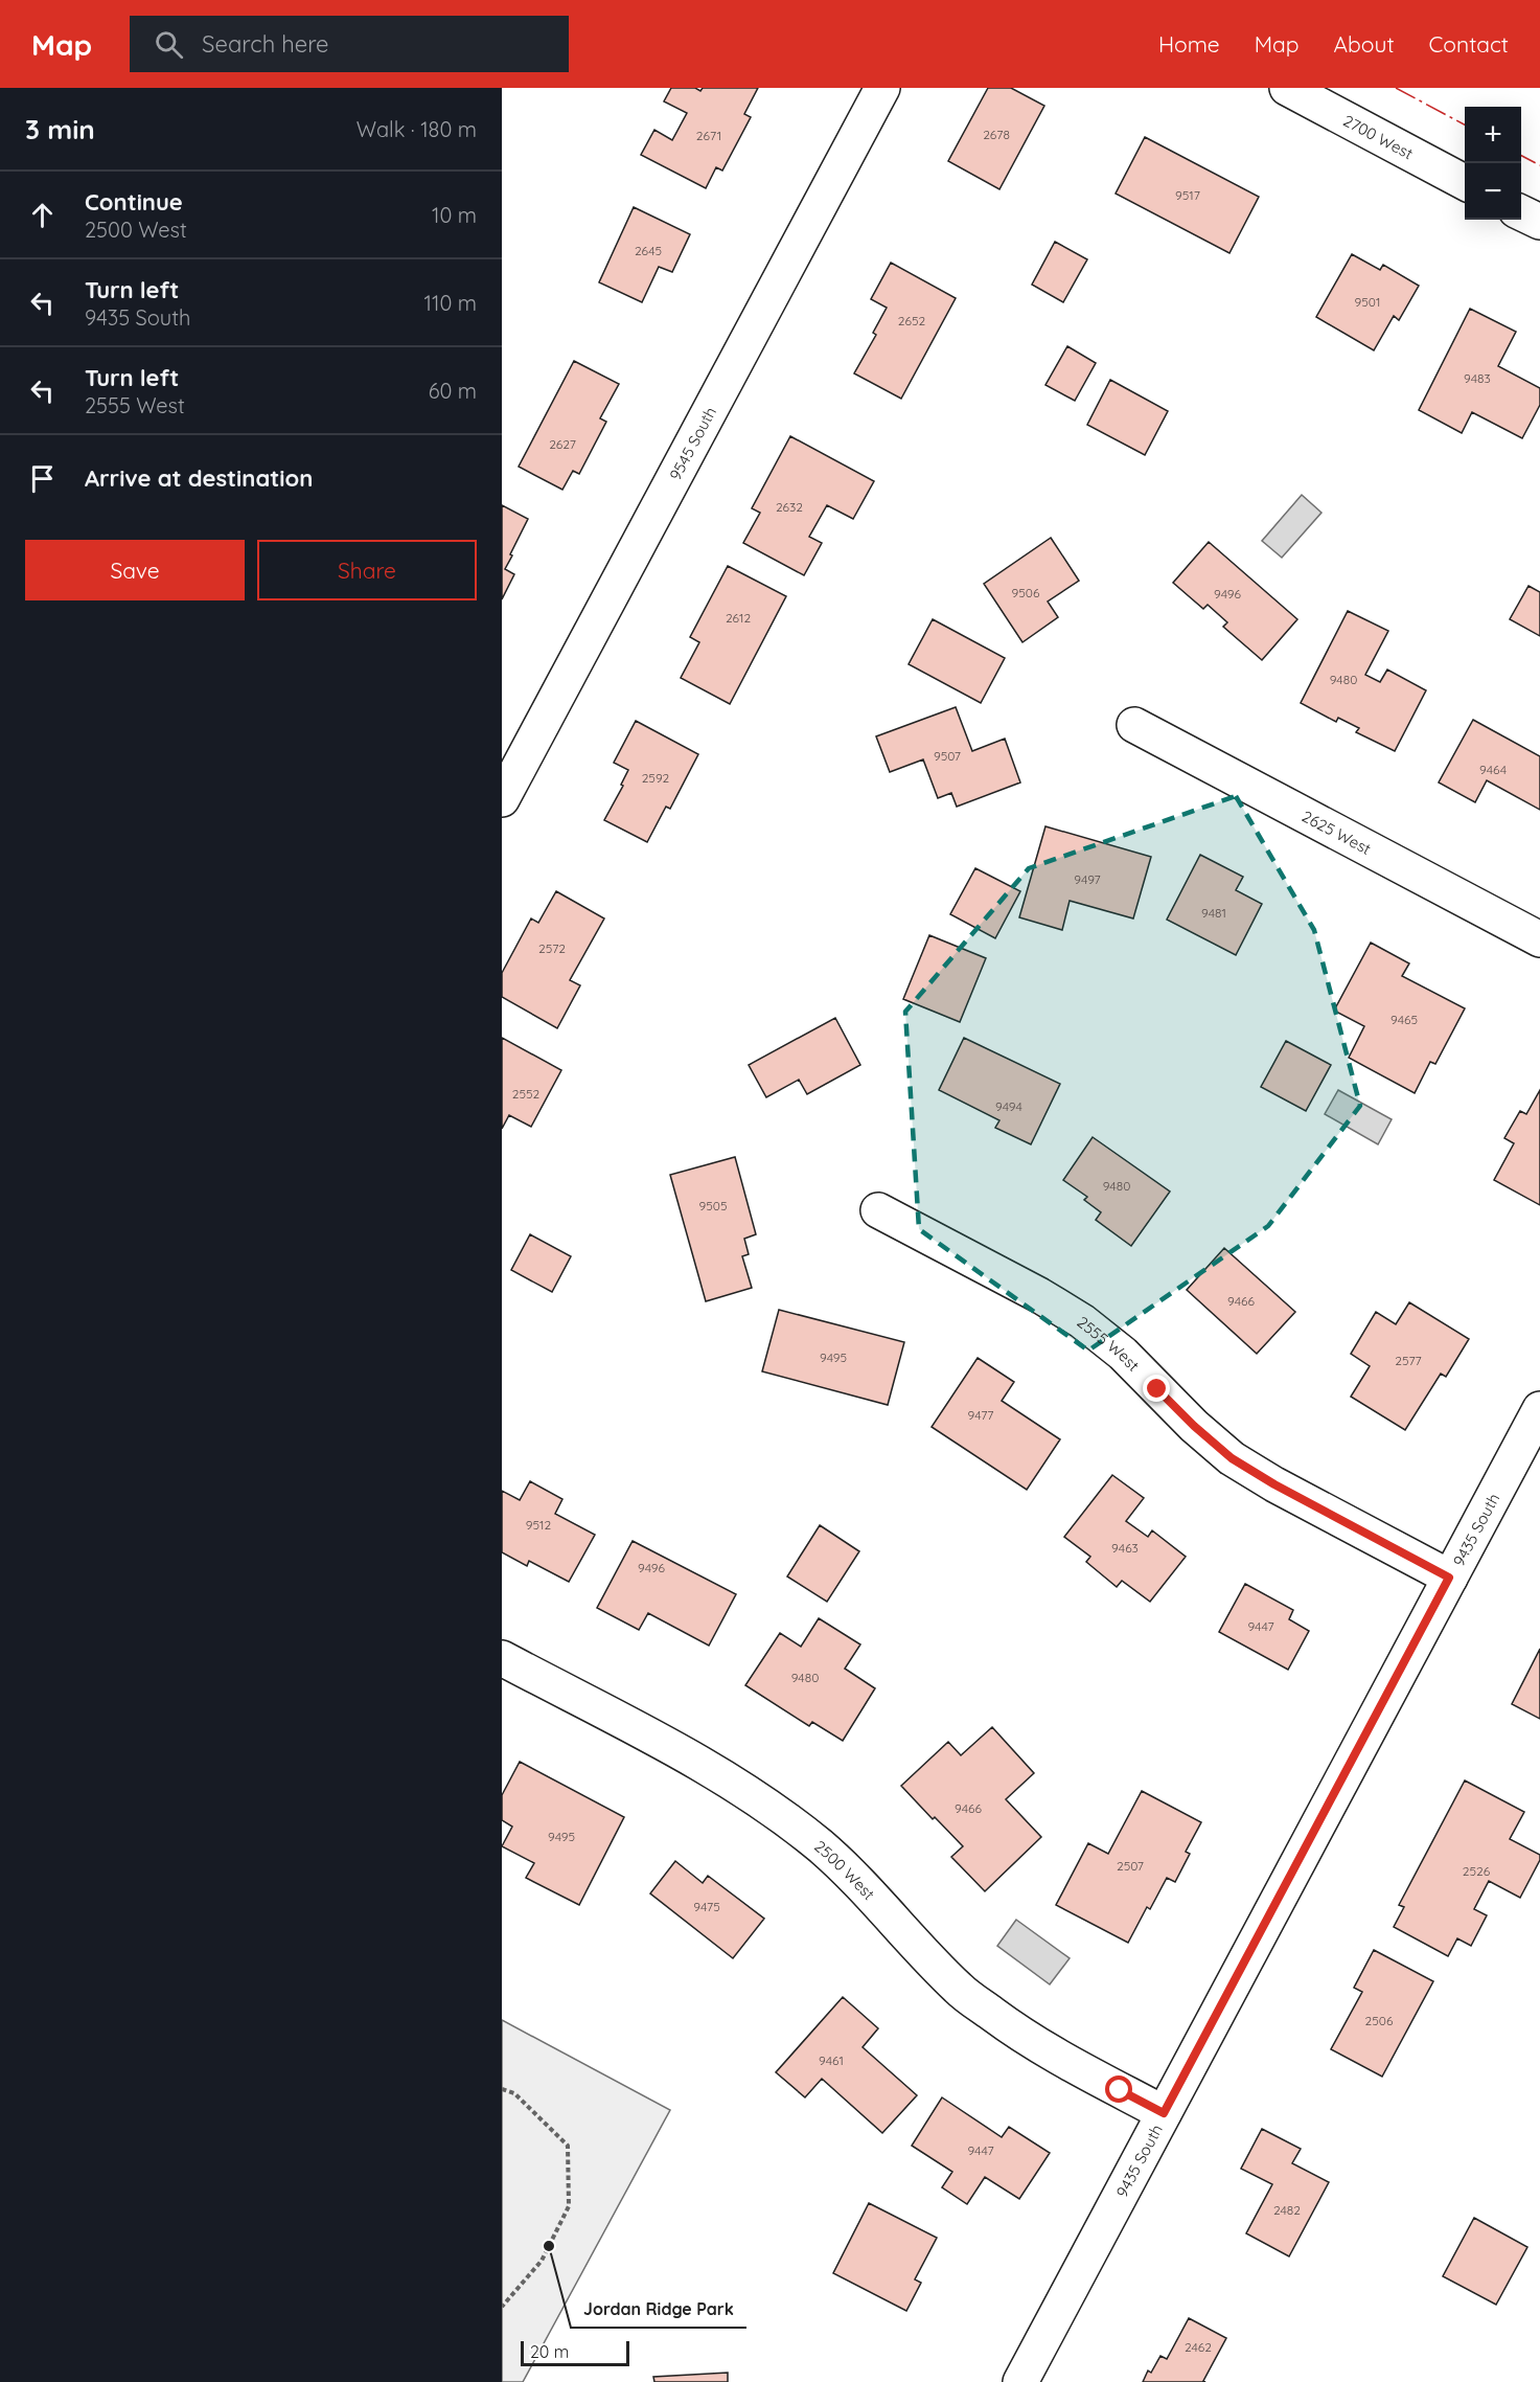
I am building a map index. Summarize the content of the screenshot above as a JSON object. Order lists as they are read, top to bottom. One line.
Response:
{"streets":{"street":["2700 West","9545 South","2625 West","2555 West","9435 South","2500 West"]},"crossings":[["2555 West","9435 South"],["9435 South","2500 West"]],"places":["Jordan Ridge Park"],"house_numbers":["2678","2671","9517","2645","9501","2652","9483","2627","2632","9506","9496","2612","9480","9507","9464","2592","9497","9481","2572","9465","2552","9494","9480","9505","9466","9495","2577","9477","9512","9463","9496","9447","9480","9466","9495","2507","2526","9475","2506","9461","9447","2482","2462"],"scale_bar":"20 m","page":{"header":"Map","search":"Search here","nav":["Home","Map","About","Contact"],"heading":["3 min","Walk · 180 m"],"map_buttons":["+","−"],"list":[["Continue","2500 West","10 m"],["Turn left","9435 South","110 m"],["Turn left","2555 West","60 m"],"Arrive at destination"],"buttons":["Save","Share"],"scale":"20 m"}}
